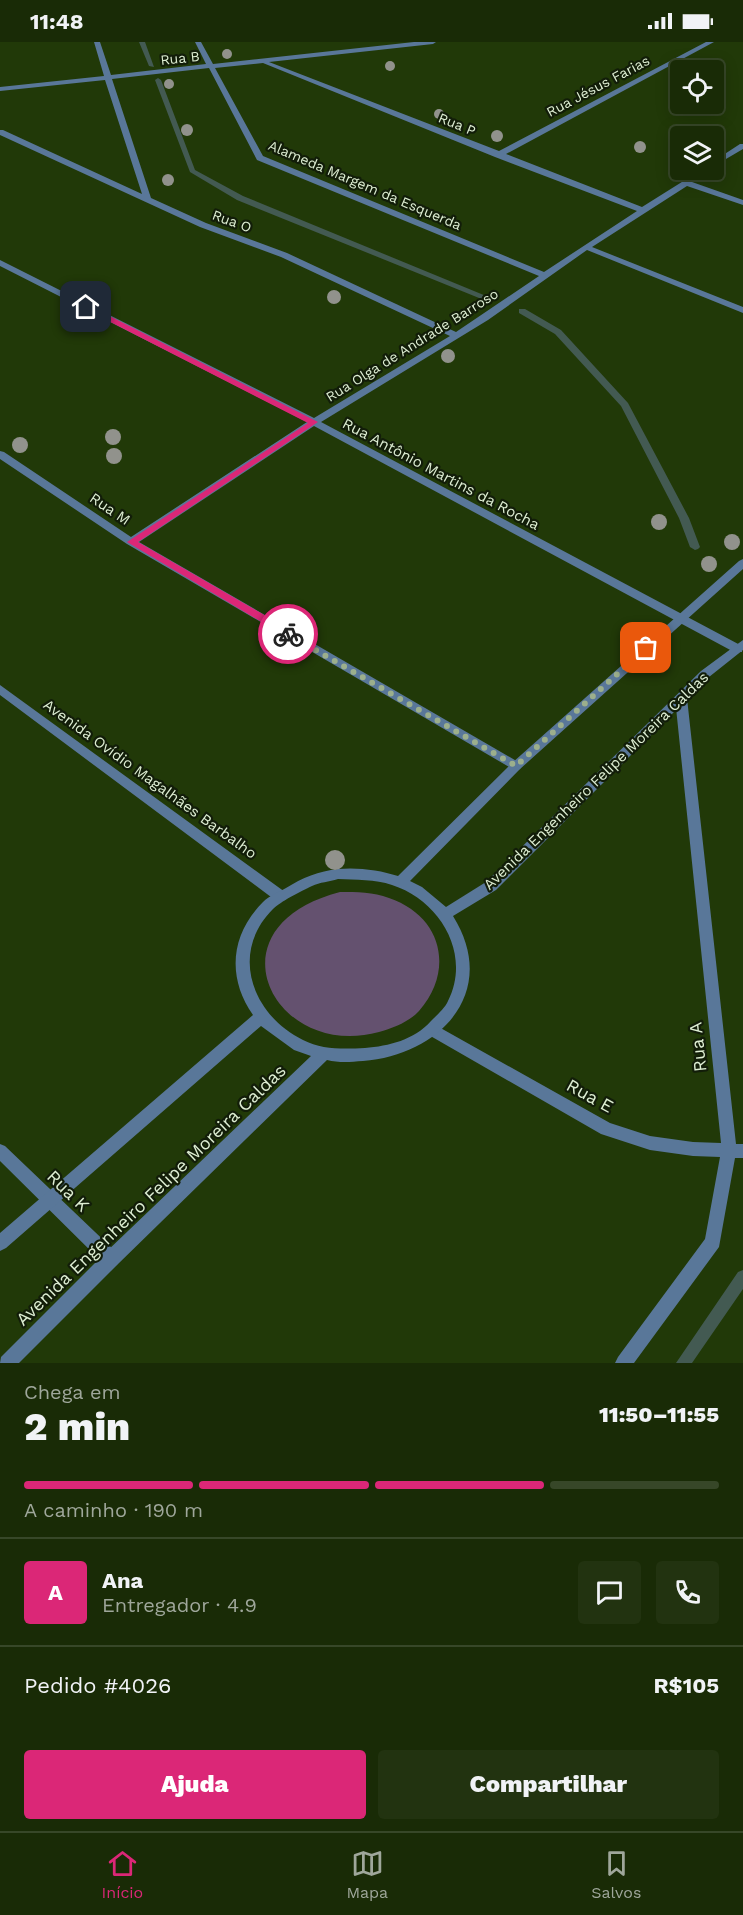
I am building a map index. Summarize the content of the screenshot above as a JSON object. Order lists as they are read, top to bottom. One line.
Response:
{"streets":{"street":["Rua B","Rua Jésus Farias","Rua P","Alameda Margem da Esquerda","Rua O","Rua Olga de Andrade Barroso","Rua Antônio Martins da Rocha","Rua M","Avenida Ovídio Magalhães Barbalho","Avenida Engenheiro Felipe Moreira Caldas","Rua A","Rua E","Rua K"]},"crossings":[["Rua B","Rua P"],["Rua B","Alameda Margem da Esquerda"],["Rua Jésus Farias","Rua P"],["Rua P","Rua Olga de Andrade Barroso"],["Alameda Margem da Esquerda","Rua Olga de Andrade Barroso"],["Rua O","Rua Olga de Andrade Barroso"],["Rua Olga de Andrade Barroso","Rua Antônio Martins da Rocha"],["Rua Olga de Andrade Barroso","Rua M"],["Rua Antônio Martins da Rocha","Avenida Engenheiro Felipe Moreira Caldas"],["Avenida Ovídio Magalhães Barbalho","Avenida Engenheiro Felipe Moreira Caldas"],["Avenida Ovídio Magalhães Barbalho","Rua E"],["Avenida Engenheiro Felipe Moreira Caldas","Rua A"],["Avenida Engenheiro Felipe Moreira Caldas","Rua E"],["Avenida Engenheiro Felipe Moreira Caldas","Rua K"],["Rua A","Rua E"]],"page":{"status":"11:48","heading":["2 min","Chega em","11:50–11:55"],"panel":["Ana","Entregador · 4.9","Pedido #4026","R$105"],"bar":"A caminho · 190 m","round":"A","buttons":["Ajuda","Compartilhar"],"tabs":["Início","Mapa","Salvos"]}}
